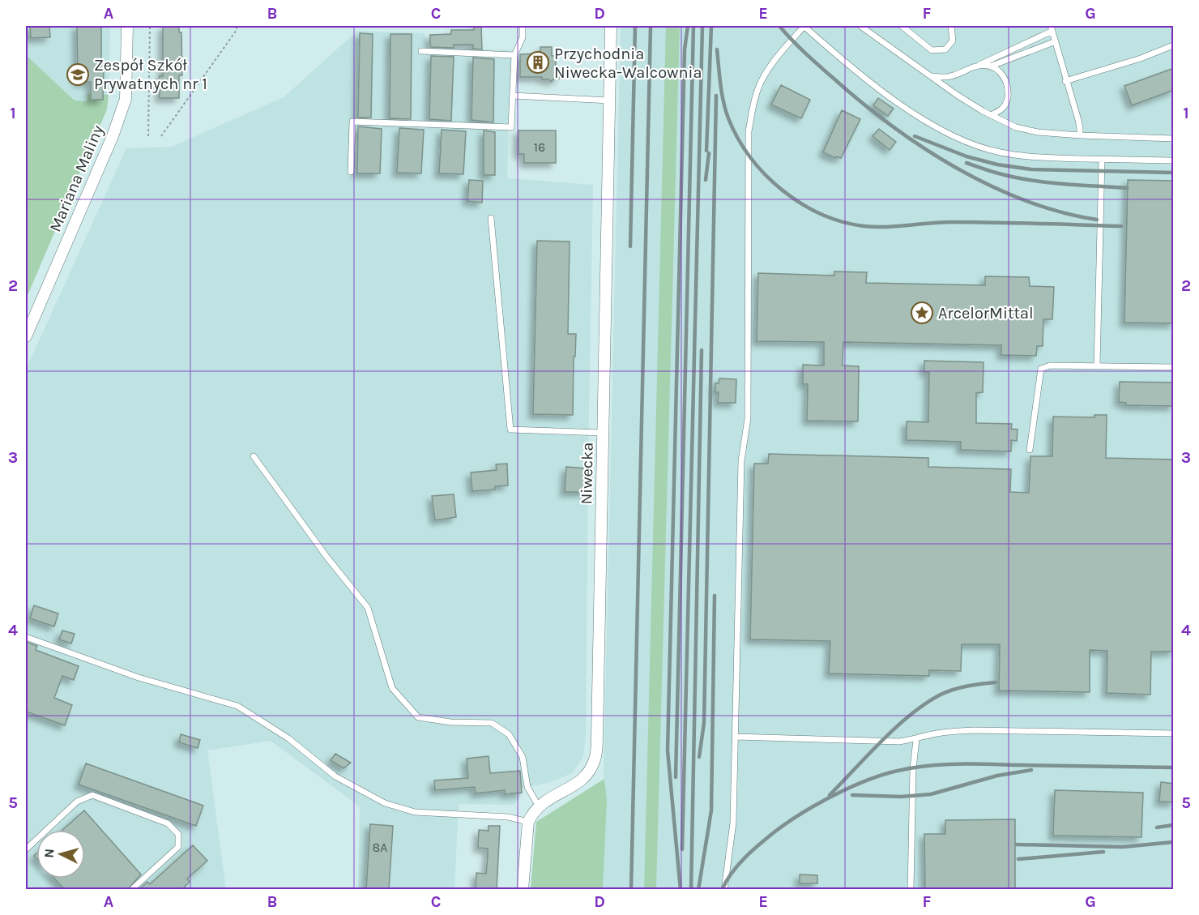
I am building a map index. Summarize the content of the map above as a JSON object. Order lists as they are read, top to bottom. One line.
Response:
{"streets":{"street":["Mariana Maliny","Niwecka"]},"places":{"building":["Przychodnia Niwecka-Walcownia"],"school or university":["Zespół Szkół Prywatnych nr 1"],"place":["ArcelorMittal"]},"house_numbers":["16","8A"],"north":"left","grid":{"columns":["A","B","C","D","E","F","G"],"rows":["1","2","3","4","5"]}}
